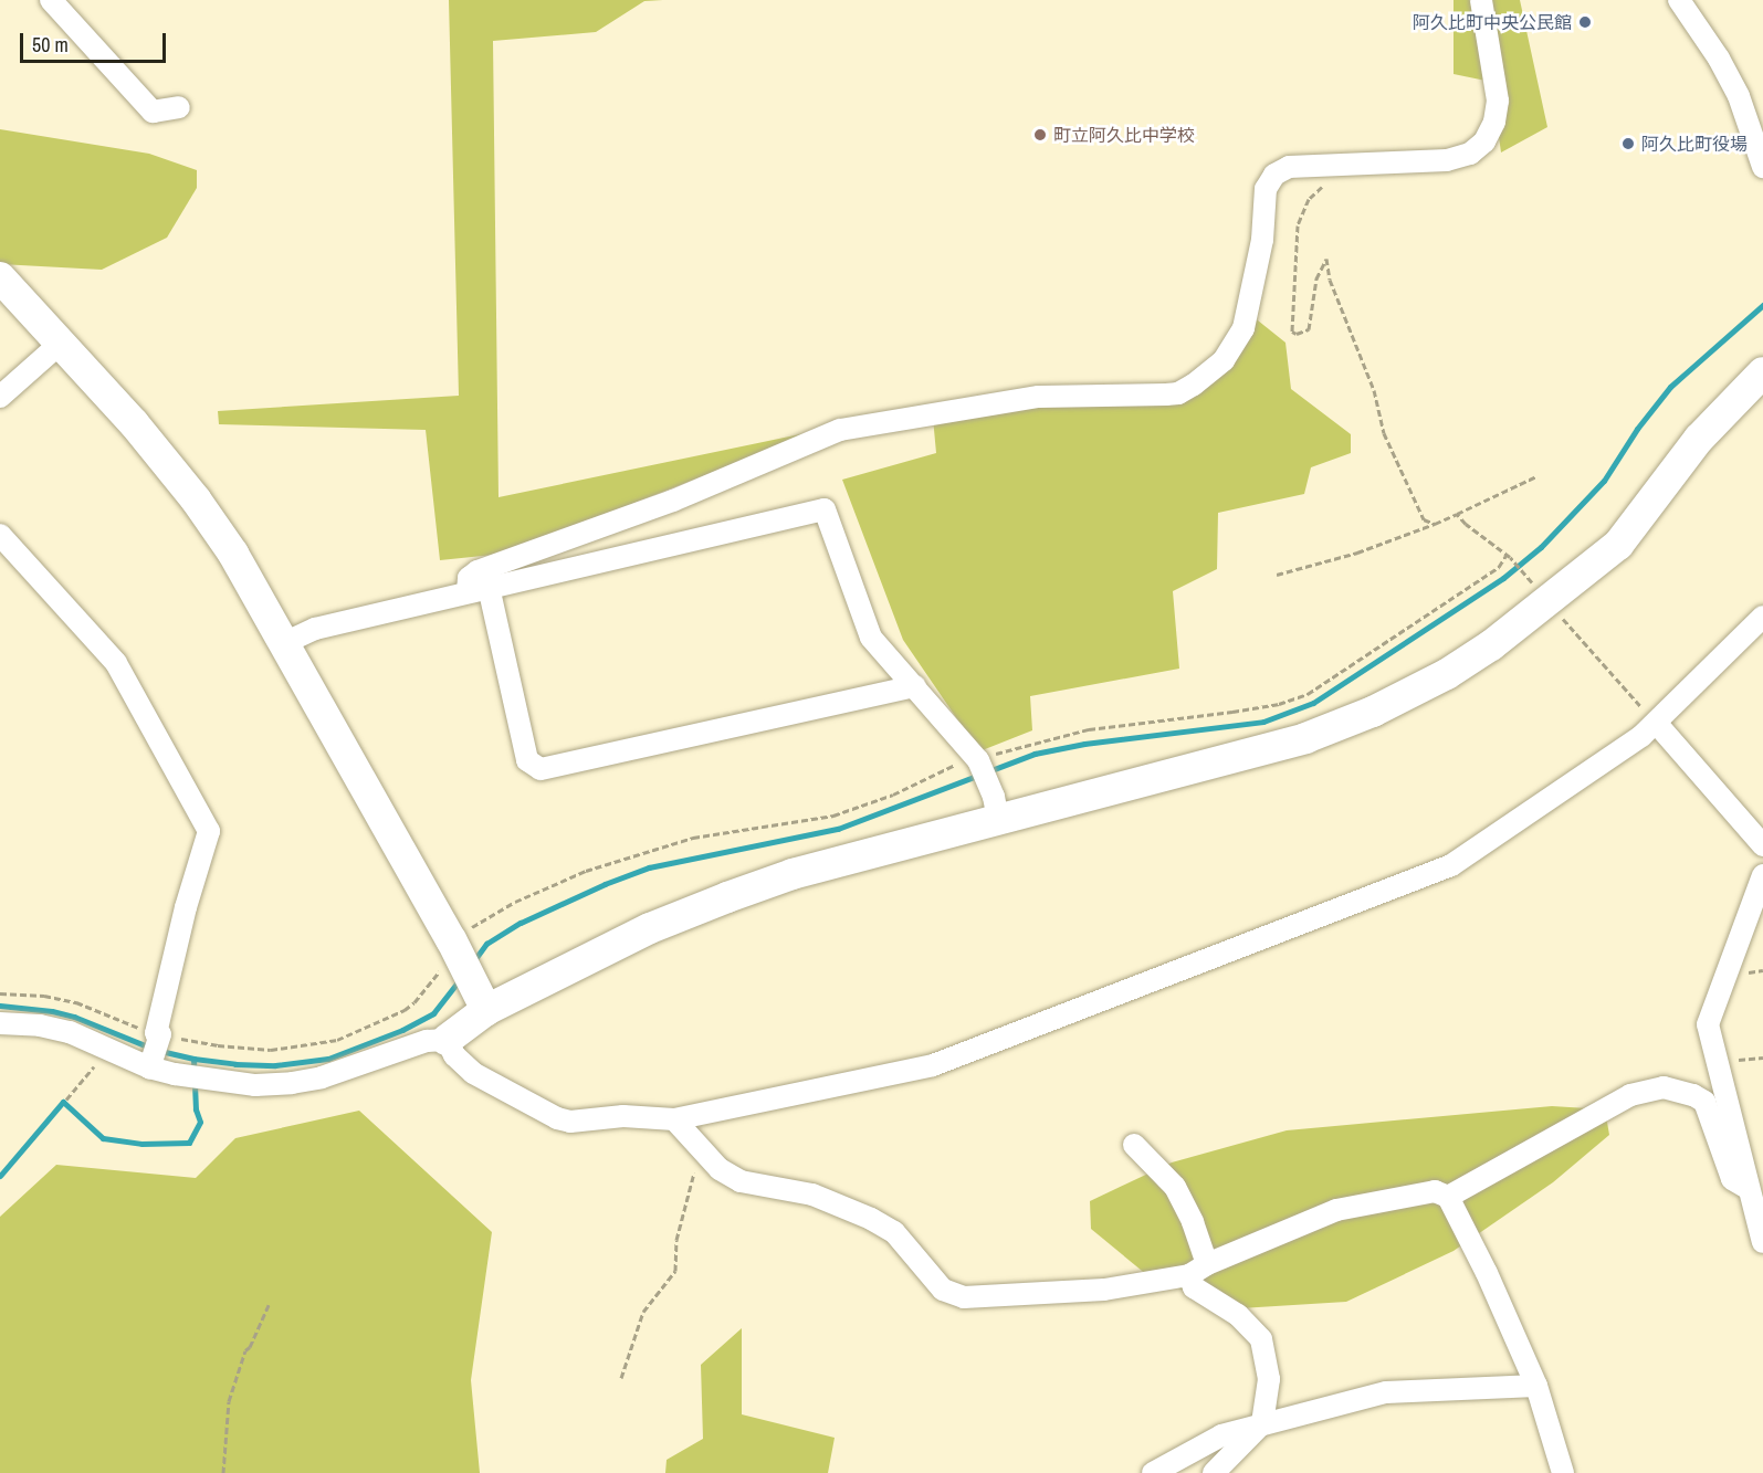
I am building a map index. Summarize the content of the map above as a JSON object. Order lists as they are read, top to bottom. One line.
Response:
{"places":["阿久比町中央公民館","町立阿久比中学校","阿久比町役場"],"scale_bar":"50 m"}
